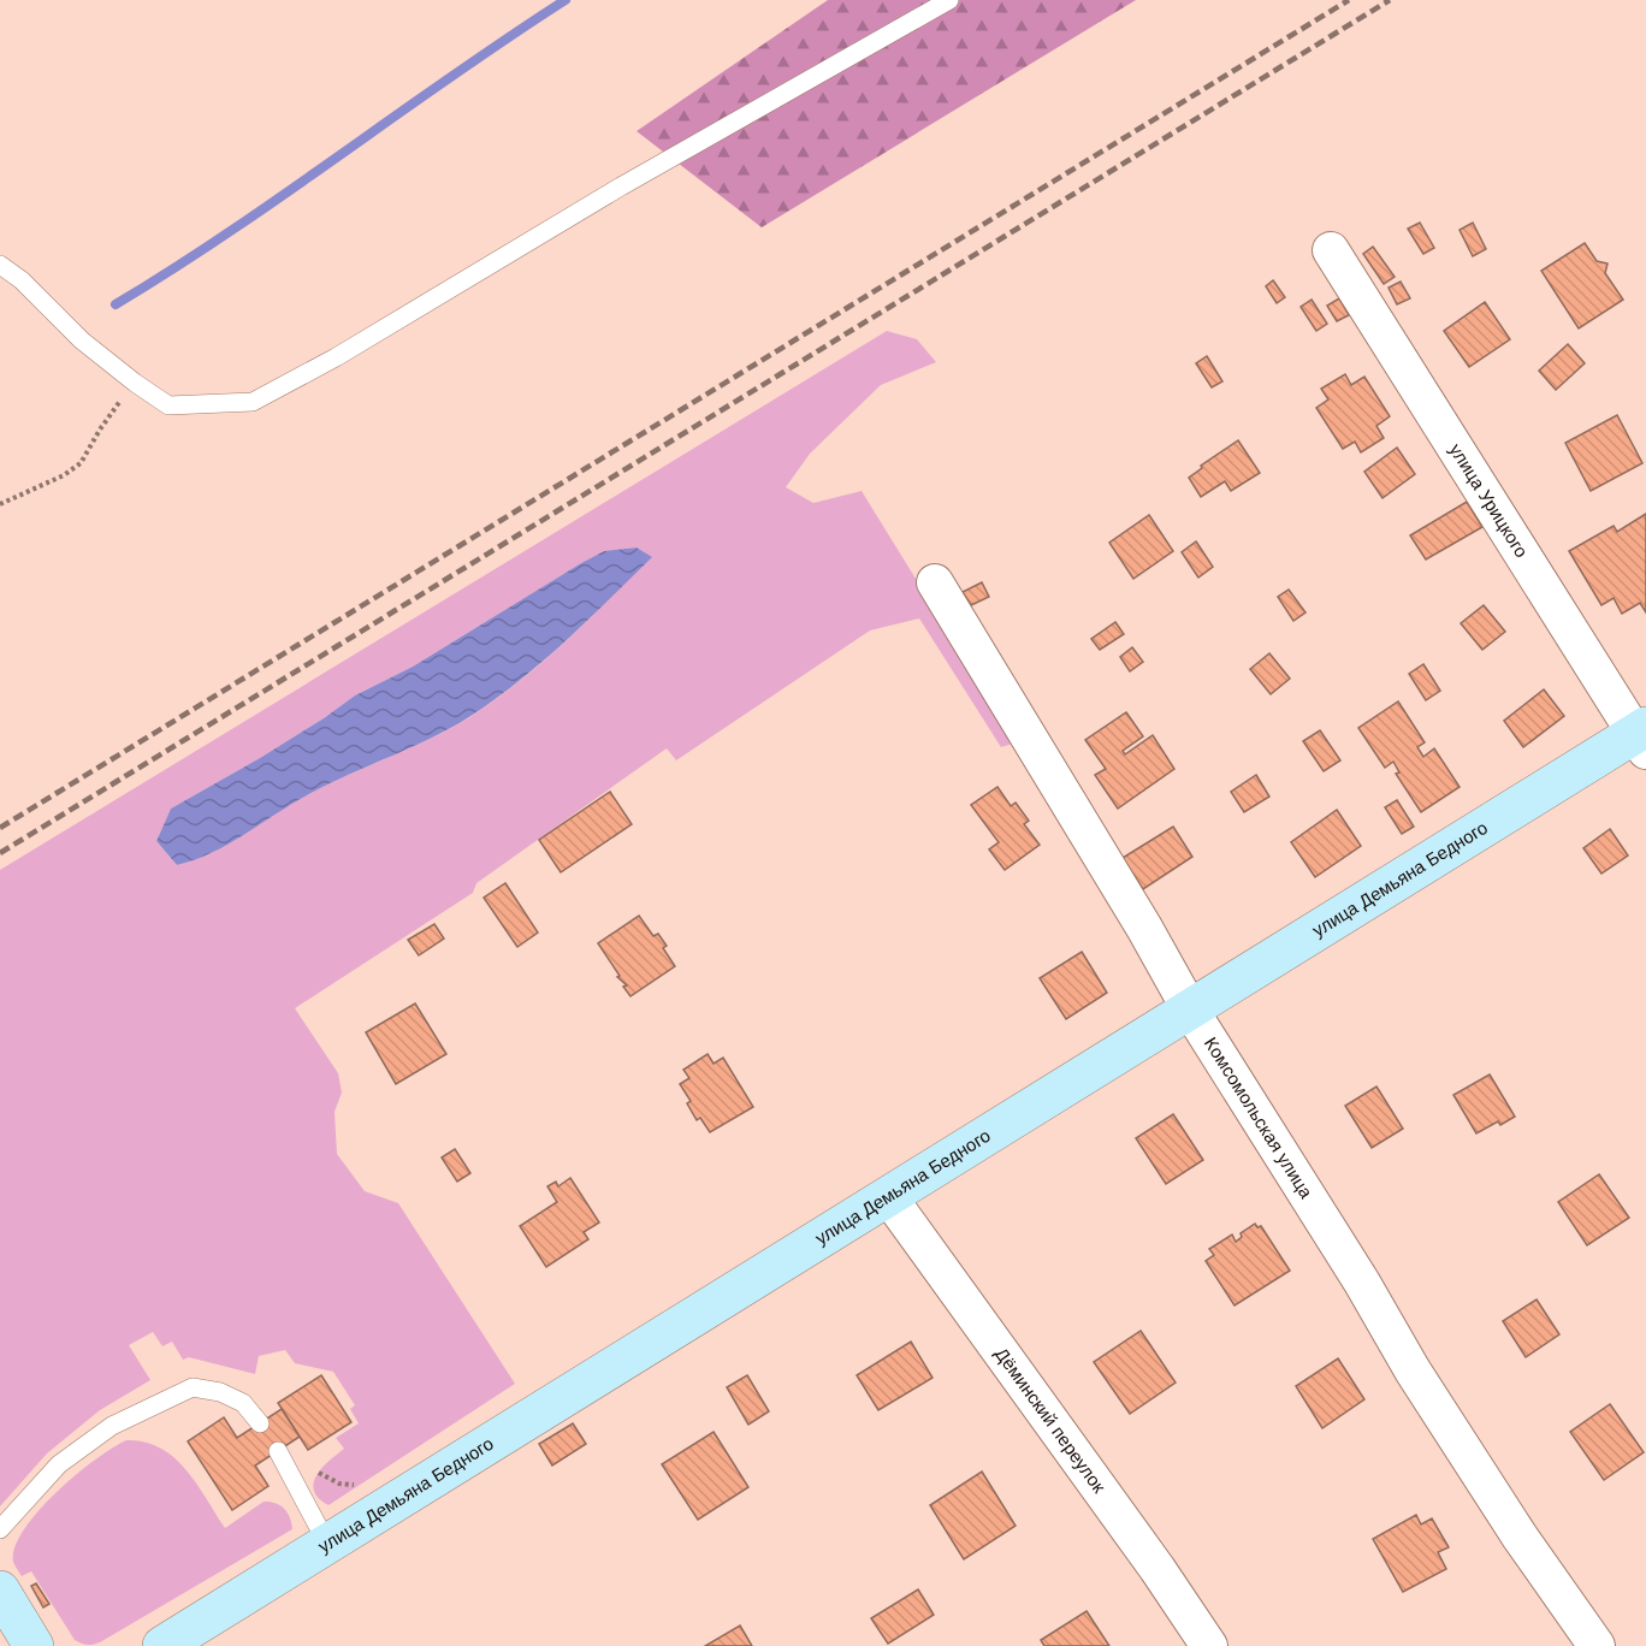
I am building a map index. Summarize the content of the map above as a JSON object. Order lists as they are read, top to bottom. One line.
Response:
{"streets":{"street":["улица Урицкого","улица Демьяна Бедного","Комсомольская улица","Дёминский переулок"]},"crossings":[["улица Урицкого","улица Демьяна Бедного"],["улица Демьяна Бедного","Комсомольская улица"],["улица Демьяна Бедного","Дёминский переулок"]]}
